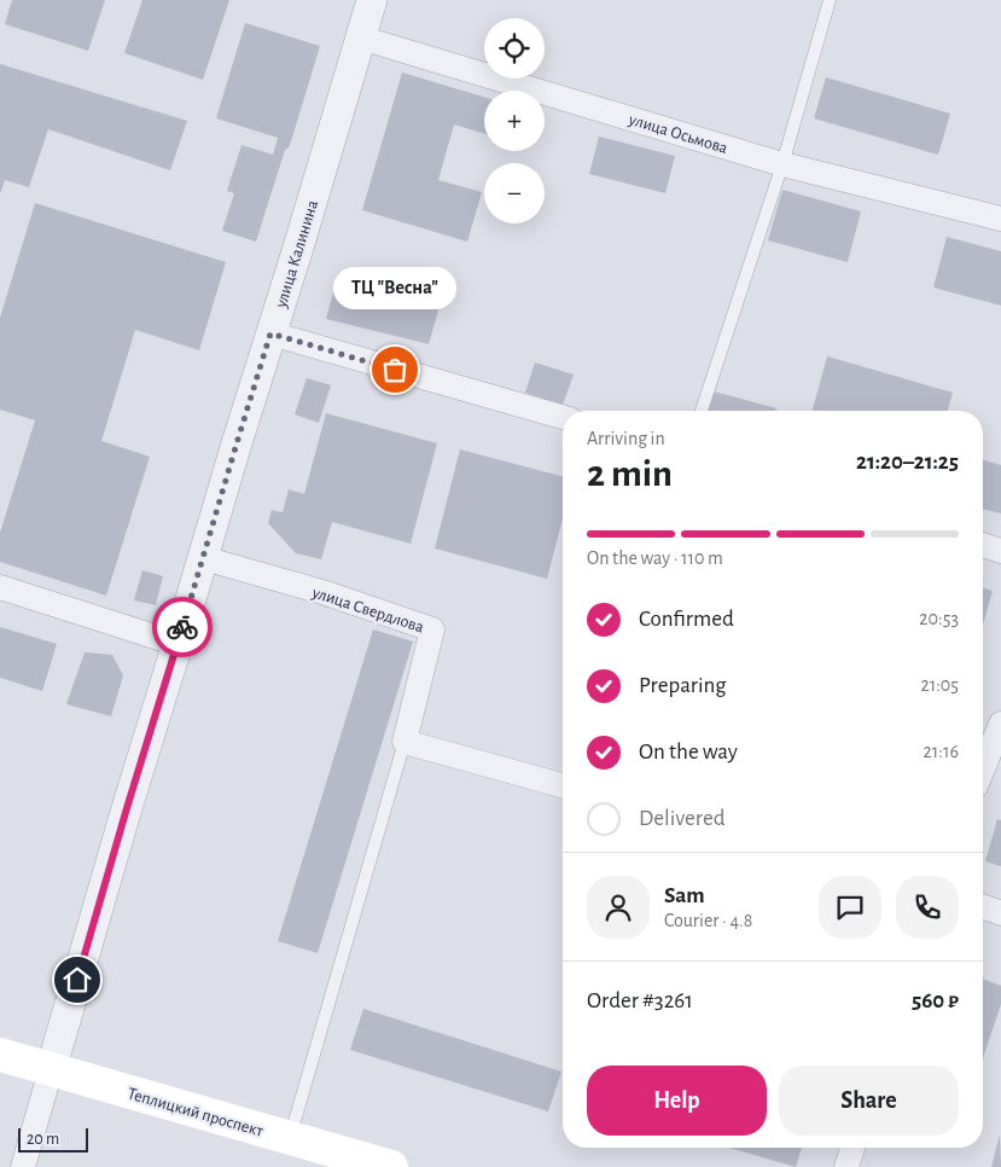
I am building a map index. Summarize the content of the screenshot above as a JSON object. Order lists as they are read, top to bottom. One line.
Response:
{"streets":{"main road":["Теплицкий проспект"],"street":["улица Осьмова","улица Калинина","улица Свердлова"]},"crossings":[["улица Осьмова","улица Калинина"],["улица Калинина","улица Свердлова"],["улица Калинина","Теплицкий проспект"]],"places":["ТЦ \"Весна\""],"scale_bar":"20 m","page":{"map_buttons":["+","−"],"bubble":"ТЦ \"Весна\"","heading":["2 min","Arriving in","21:20–21:25"],"panel":["Sam","Courier · 4.8","Order #3261","560 ₽"],"bar":"On the way · 110 m","list":[["Confirmed","20:53"],["Preparing","21:05"],["On the way","21:16"],"Delivered"],"buttons":["Help","Share"],"scale":"20 m"}}
